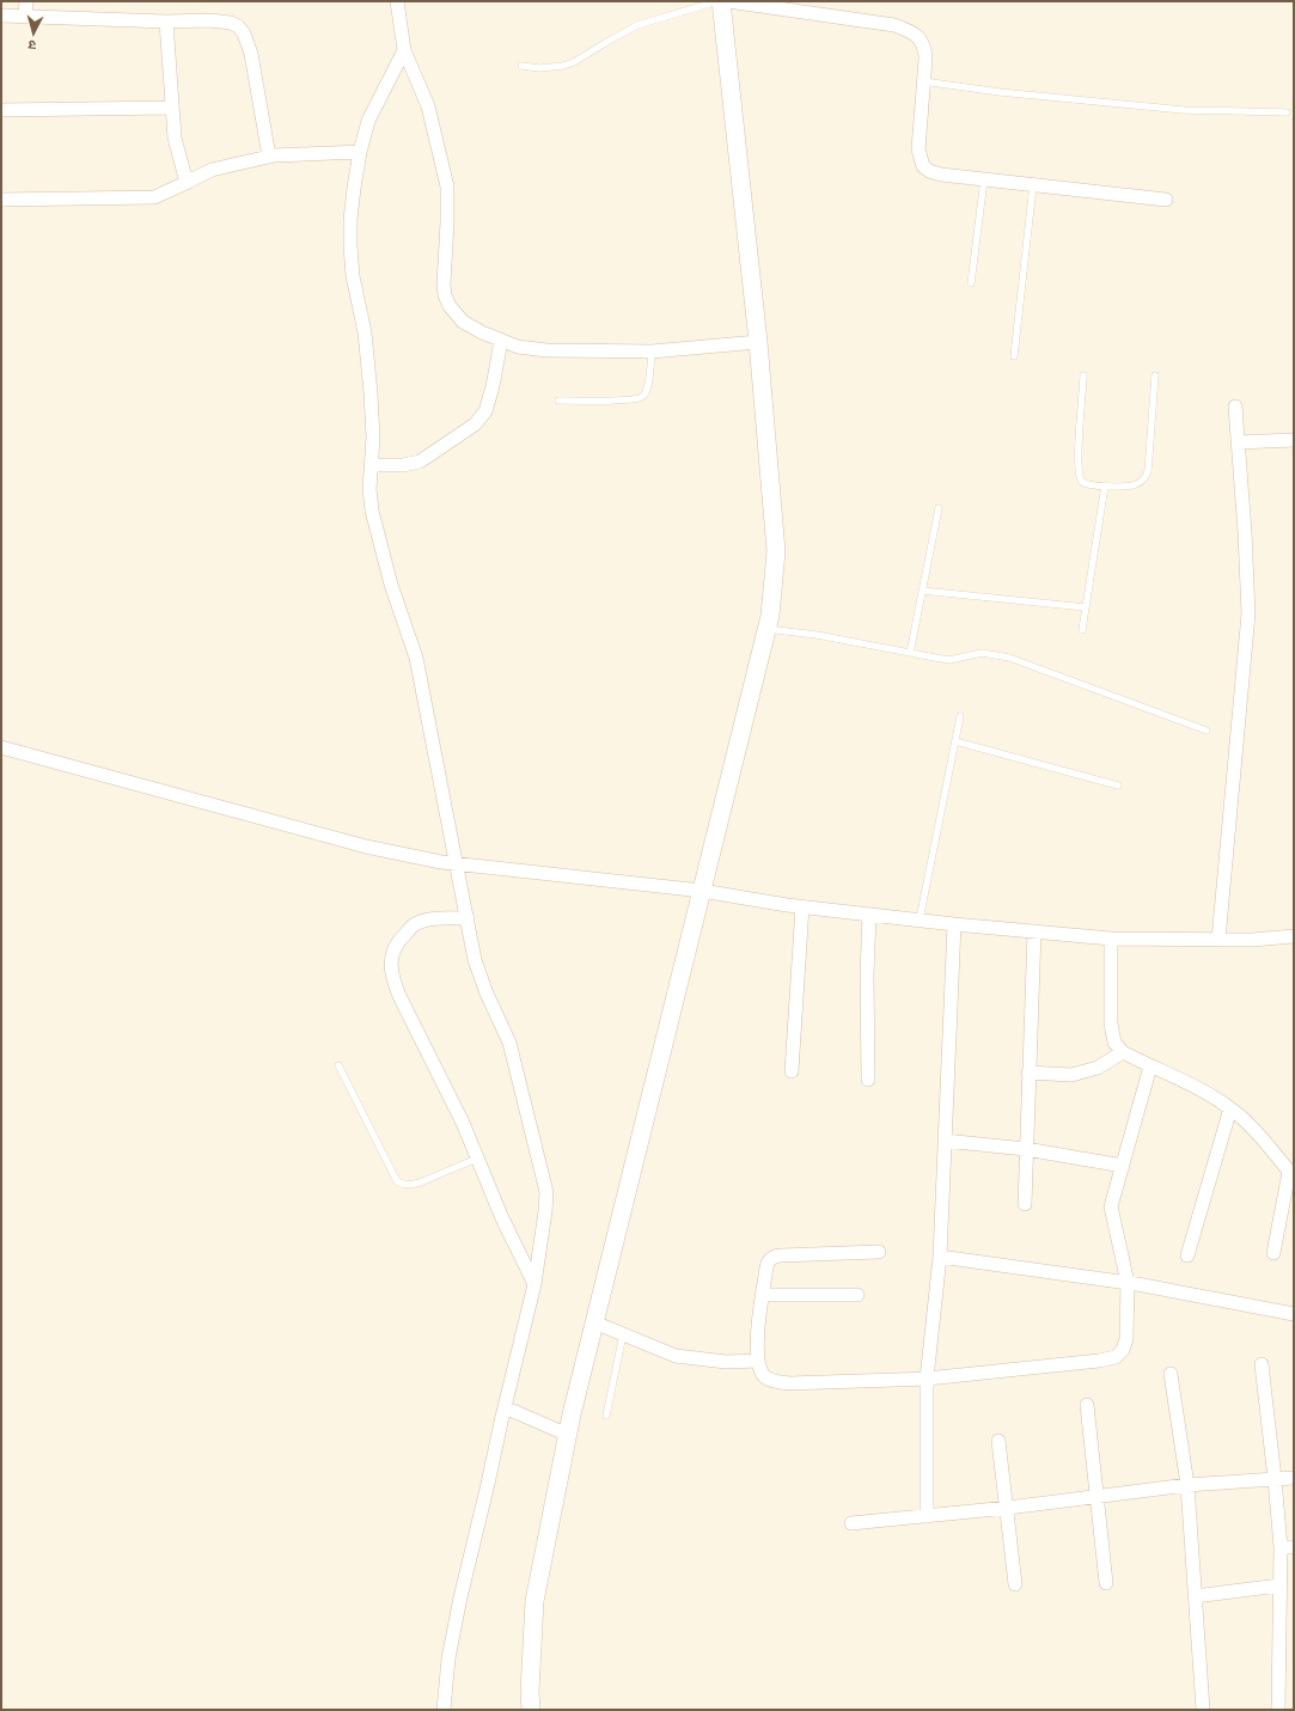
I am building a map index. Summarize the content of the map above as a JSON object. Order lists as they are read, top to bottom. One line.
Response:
{"north":"bottom"}
